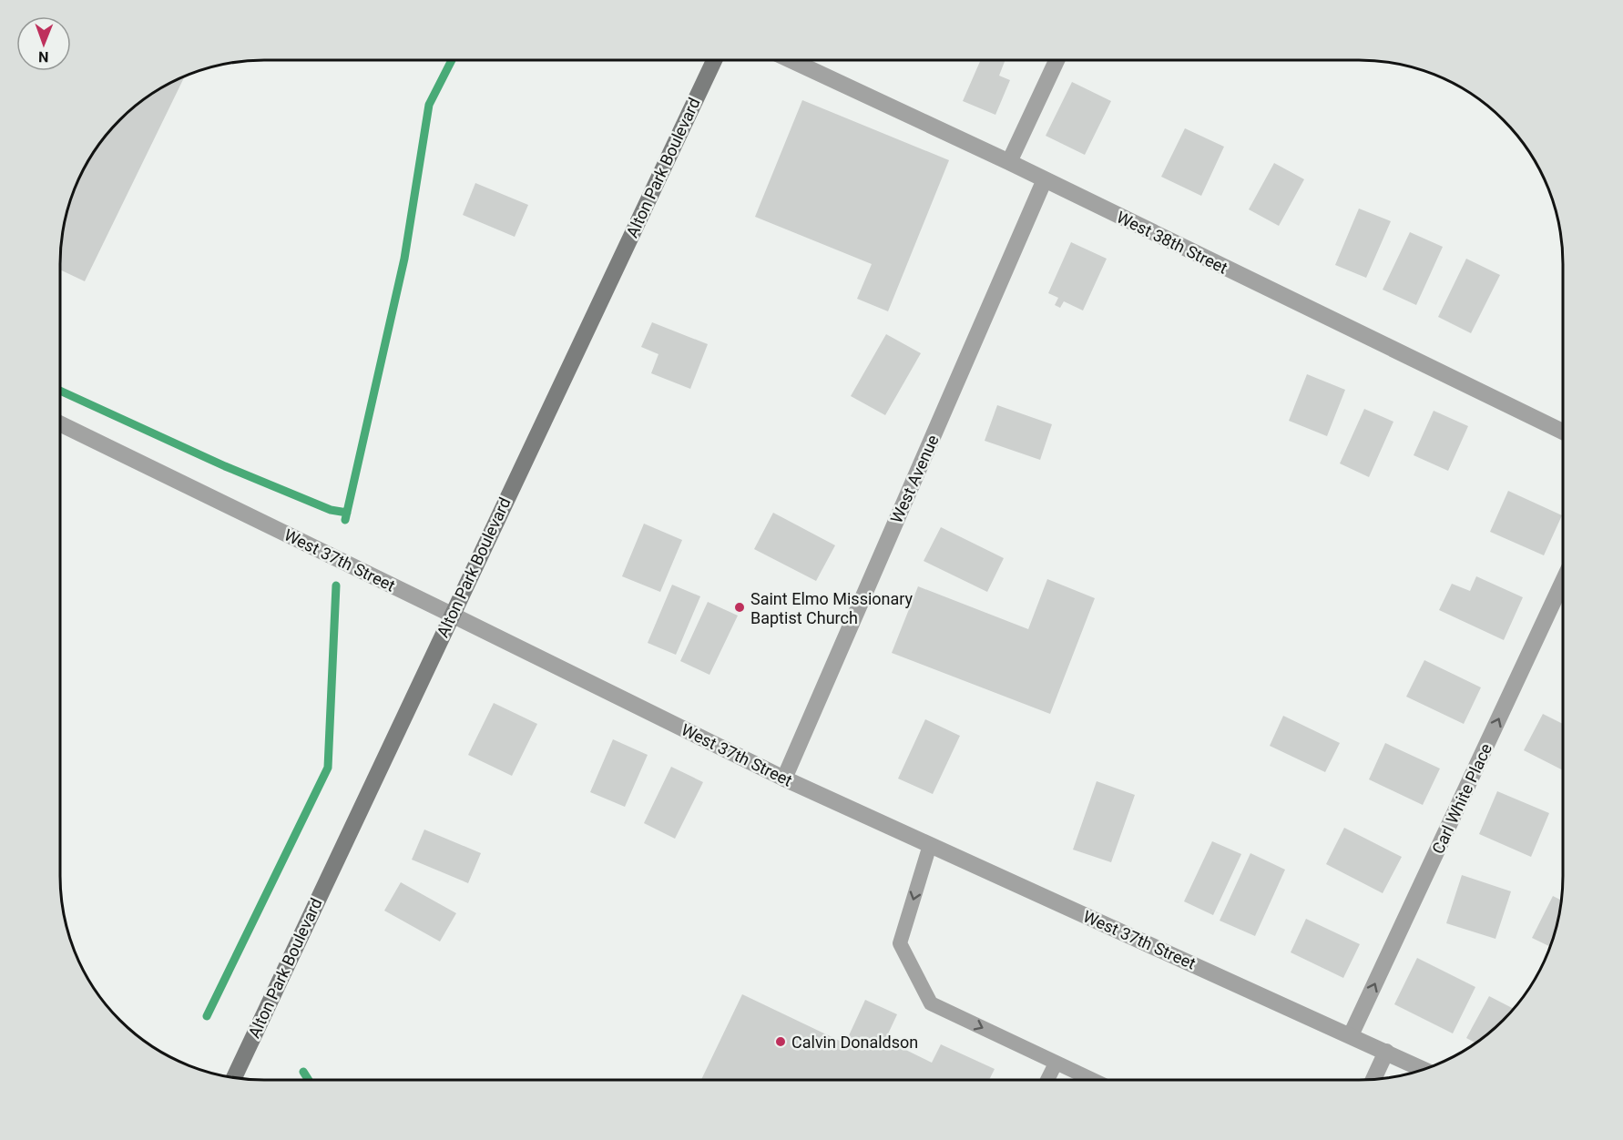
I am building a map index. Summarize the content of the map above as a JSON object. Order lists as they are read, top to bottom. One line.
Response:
{"streets":{"main road":["Alton Park Boulevard"],"street":["West 38th Street","West Avenue","West 37th Street","Carl White Place"]},"crossings":[["Alton Park Boulevard","West 37th Street"],["West 38th Street","West Avenue"],["West Avenue","West 37th Street"],["West 37th Street","Carl White Place"]],"one_way":["Carl White Place"],"places":["Saint Elmo Missionary Baptist Church","Calvin Donaldson"],"north":"bottom"}
